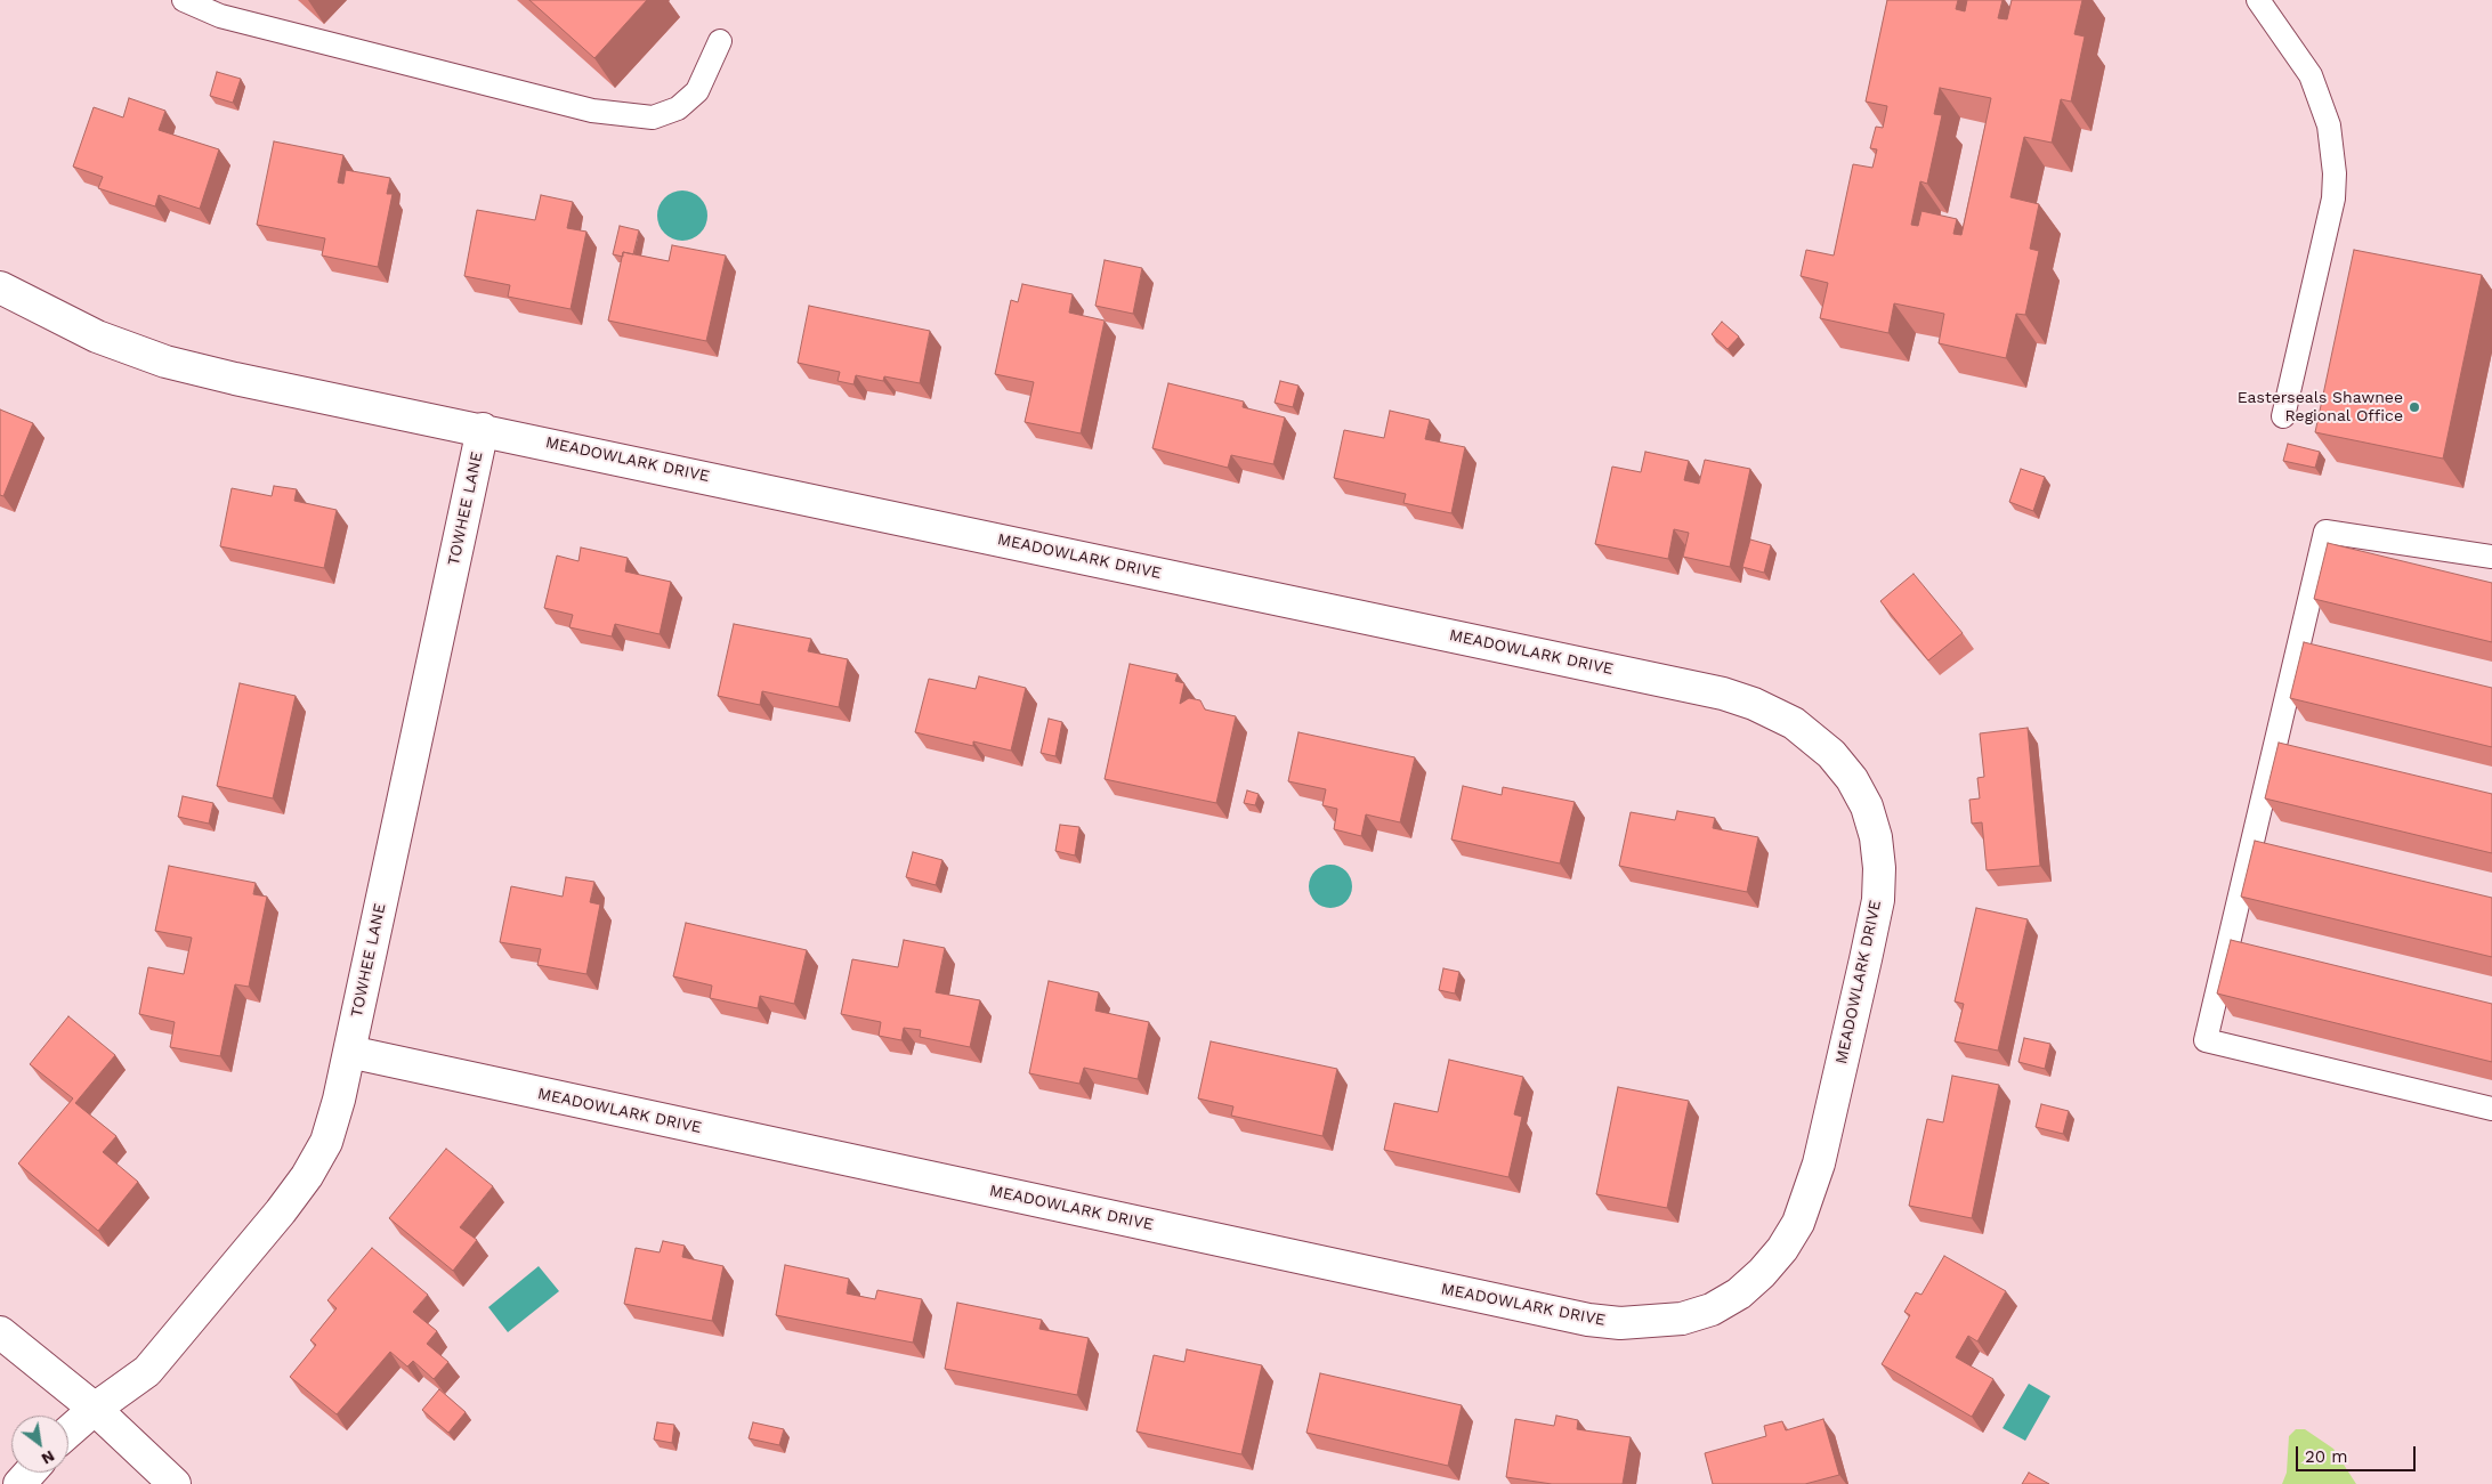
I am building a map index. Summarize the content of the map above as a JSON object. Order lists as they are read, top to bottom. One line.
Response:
{"streets":{"street":["MEADOWLARK DRIVE","TOWHEE LANE"]},"crossings":[["MEADOWLARK DRIVE","TOWHEE LANE"]],"places":["Easterseals Shawnee Regional Office"],"scale_bar":"20 m","north":"bottom right"}
